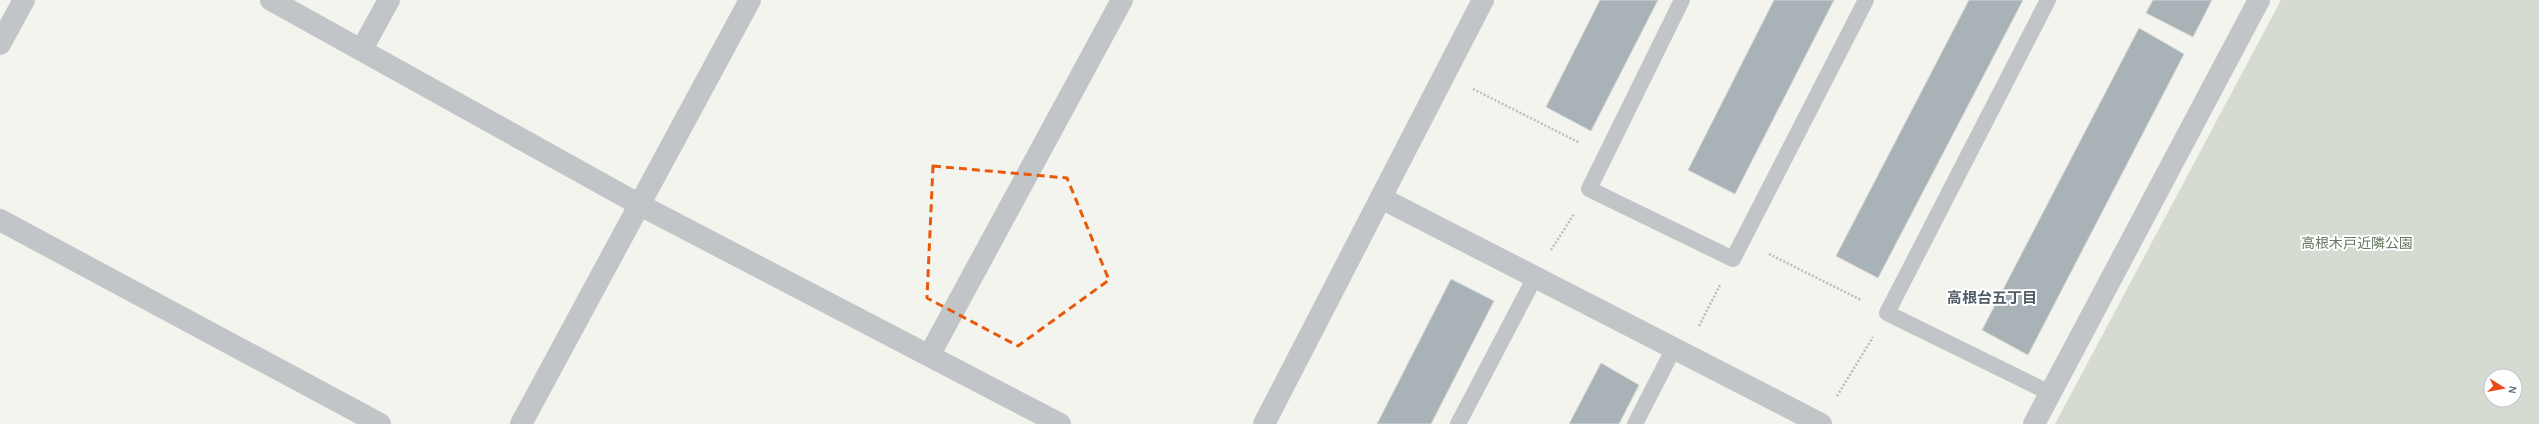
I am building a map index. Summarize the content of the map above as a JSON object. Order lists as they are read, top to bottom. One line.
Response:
{"districts":["高根台五丁目"],"parks":["高根木戸近隣公園"],"north":"right"}
